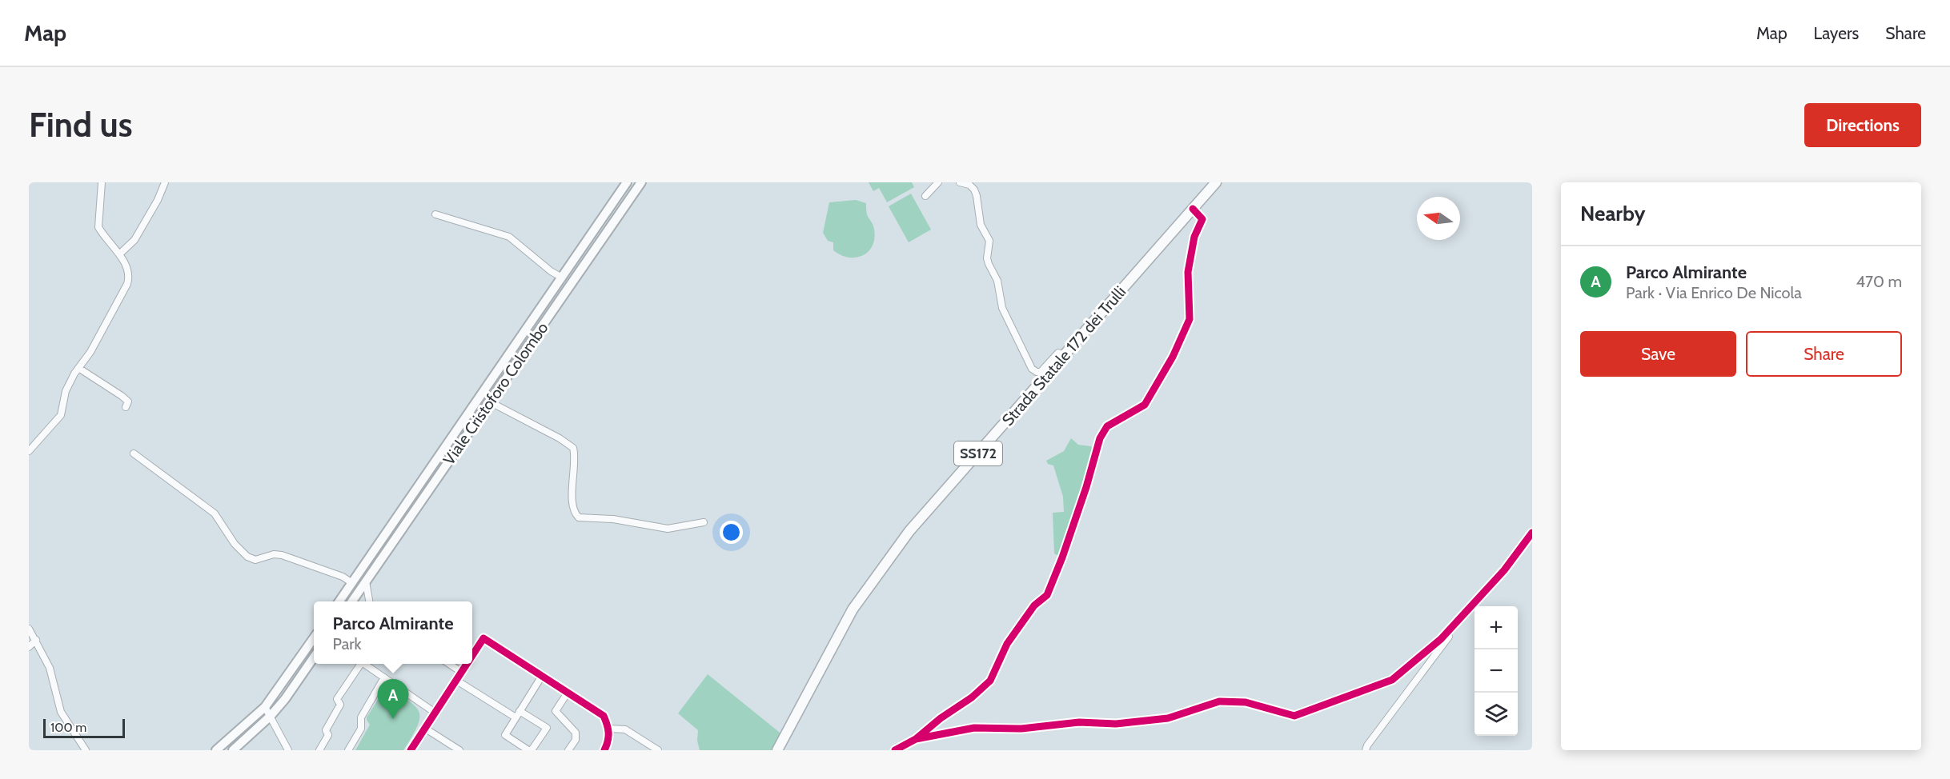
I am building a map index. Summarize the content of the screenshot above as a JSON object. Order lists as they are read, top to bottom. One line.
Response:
{"streets":{"main road":["Strada Statale 172 dei Trulli","Viale Cristoforo Colombo","SS172"]},"scale_bar":"100 m","north":"left","page":{"header":"Map","nav":["Map","Layers","Share"],"buttons":["Directions",["Save","Share"]],"title":"Find us","heading":"Nearby","list":[{"mark":"A","name":"Parco Almirante","note":"Park · Via Enrico De Nicola","value":"470 m"}],"popup":["Parco Almirante","Park"],"map_buttons":["+","−"],"pins":"A","scale":"100 m"}}
